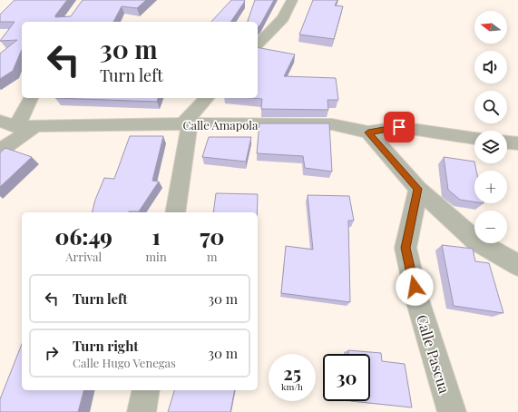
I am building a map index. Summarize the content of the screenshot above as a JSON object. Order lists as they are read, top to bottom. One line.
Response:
{"streets":{"street":["Calle Amapola","Calle Pascua"]},"north":"left","page":{"map_buttons":["+","−"],"turn":["30 m","Turn left"],"eta":["06:49","Arrival","1","min","70","m"],"list":[{"name":"Turn left","value":"30 m"},{"name":"Turn right","note":"Calle Hugo Venegas","value":"30 m"}],"speed":"25 km/h","limit":"30"}}
